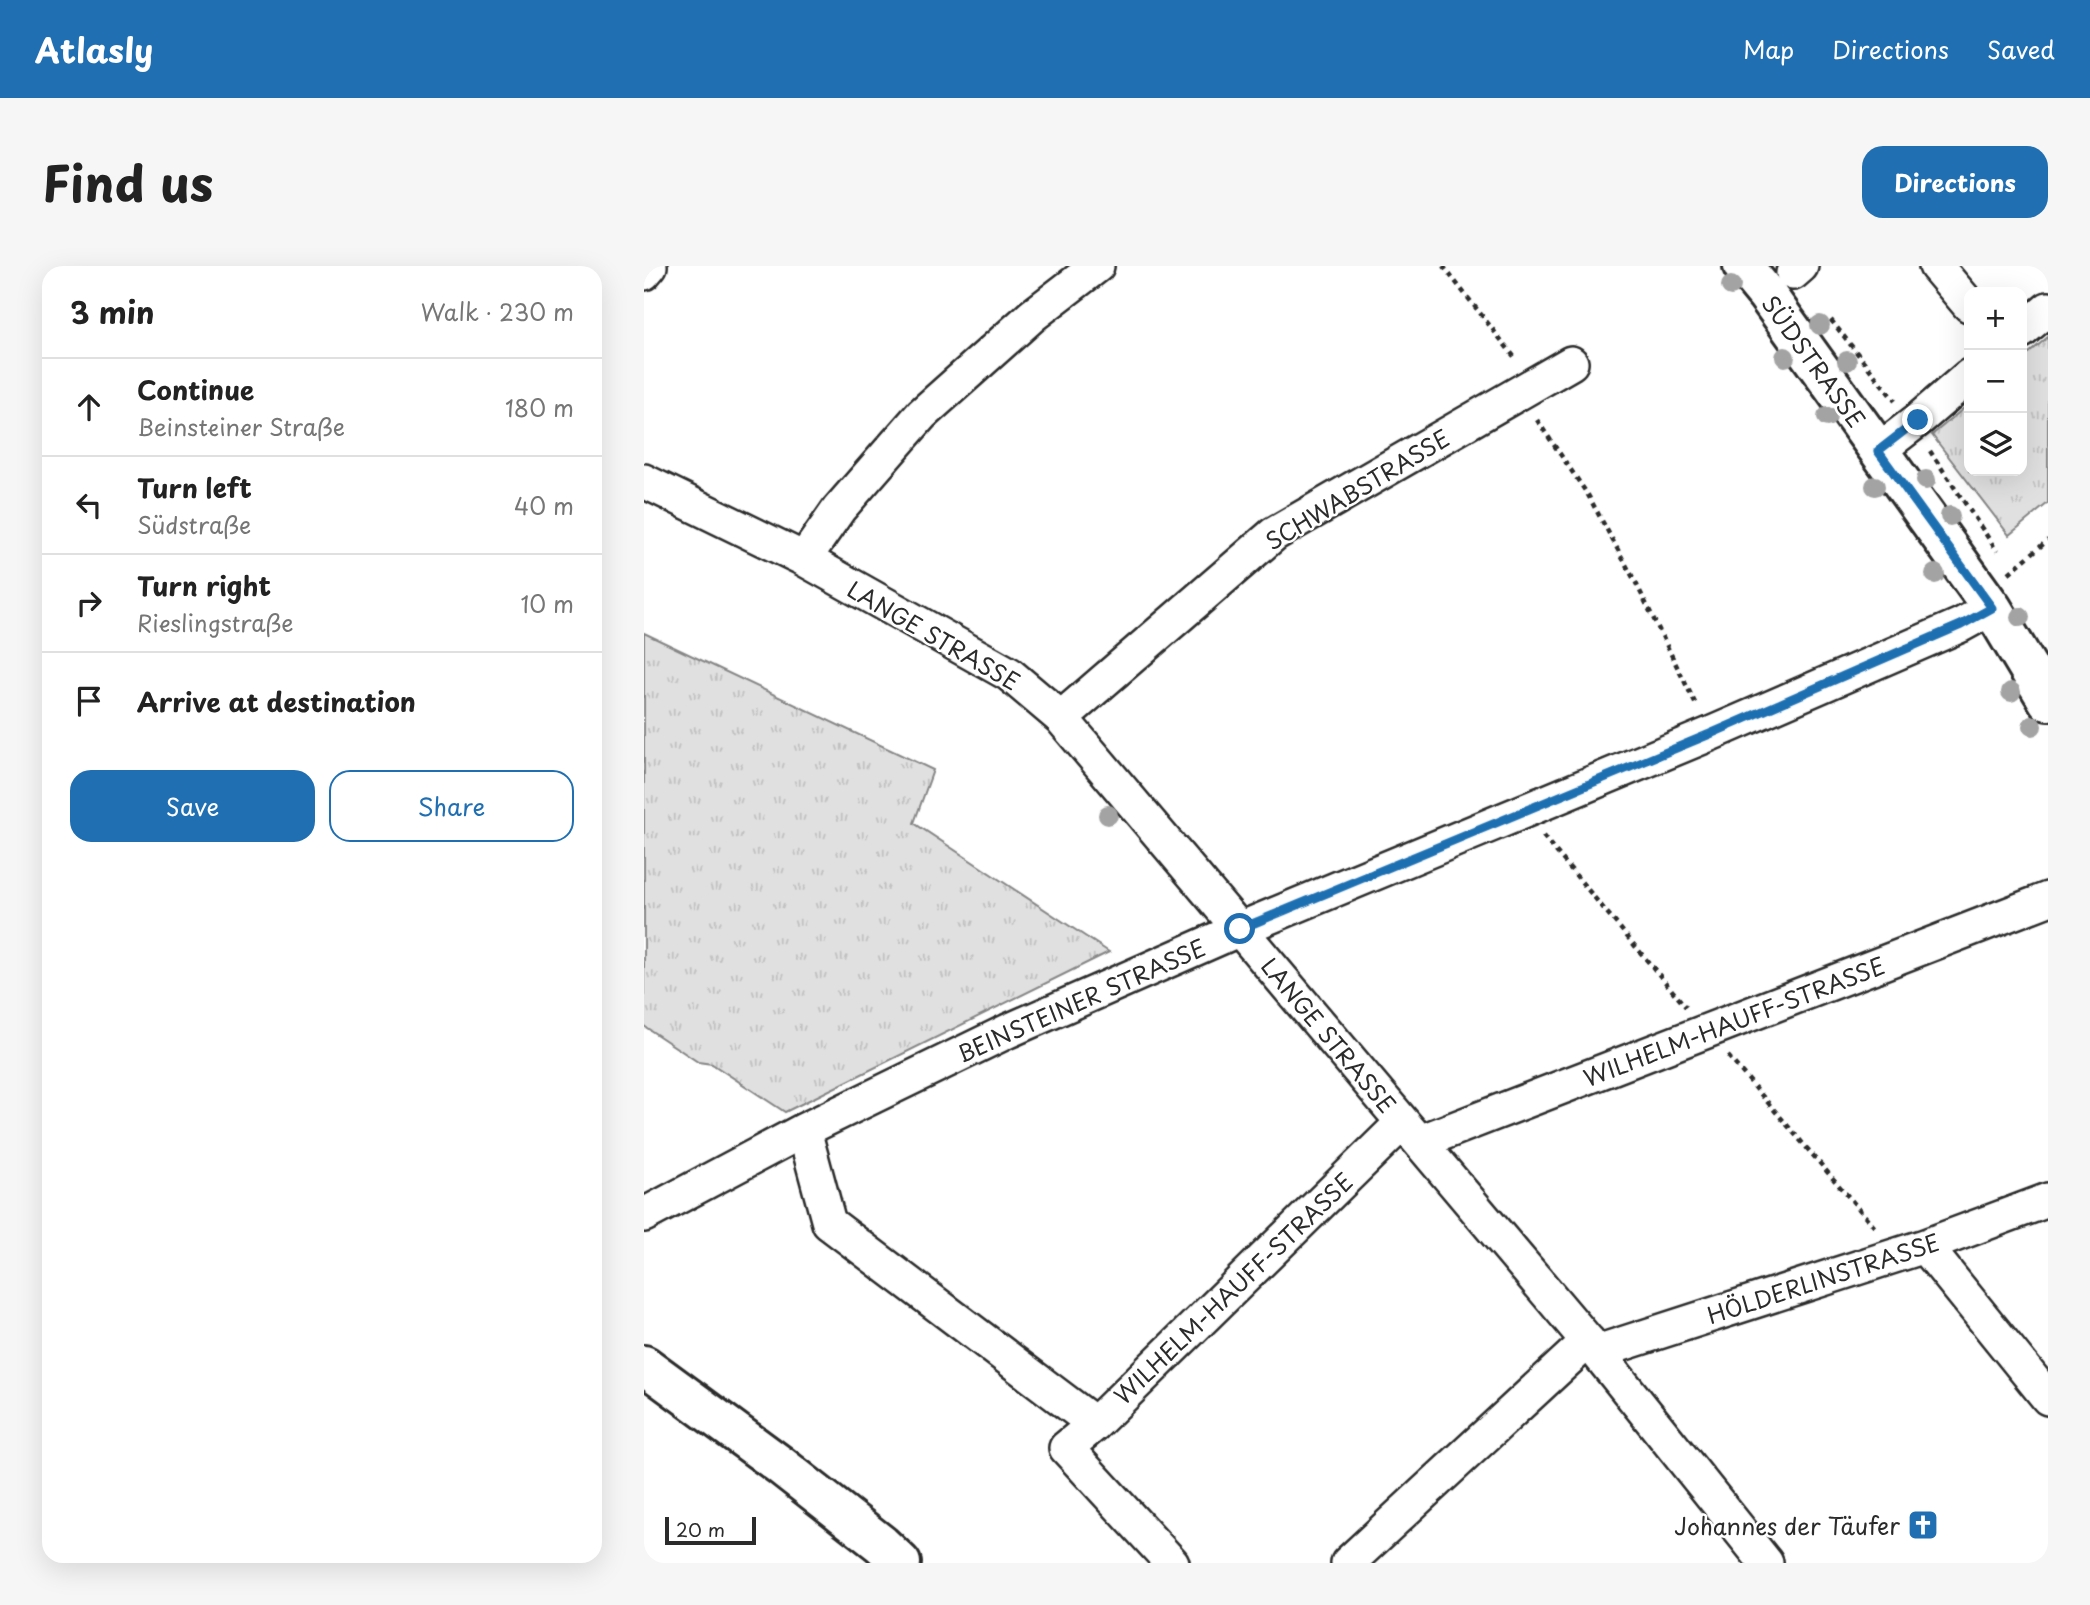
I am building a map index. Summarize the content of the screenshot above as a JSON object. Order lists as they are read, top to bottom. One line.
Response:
{"streets":{"street":["SÜDSTRASSE","SCHWABSTRASSE","LANGE STRASSE","BEINSTEINER STRASSE","WILHELM-HAUFF-STRASSE","HÖLDERLINSTRASSE"]},"crossings":[["SÜDSTRASSE","BEINSTEINER STRASSE"],["SCHWABSTRASSE","LANGE STRASSE"],["LANGE STRASSE","BEINSTEINER STRASSE"],["LANGE STRASSE","WILHELM-HAUFF-STRASSE"],["LANGE STRASSE","HÖLDERLINSTRASSE"]],"places":{"church":["Johannes der Täufer"]},"scale_bar":"20 m","page":{"header":"Atlasly","nav":["Map","Directions","Saved"],"title":"Find us","buttons":["Directions",["Save","Share"]],"heading":["3 min","Walk · 230 m"],"map_buttons":["+","−"],"list":[["Continue","Beinsteiner Straße","180 m"],["Turn left","Südstraße","40 m"],["Turn right","Rieslingstraße","10 m"],"Arrive at destination"],"scale":"20 m"}}
